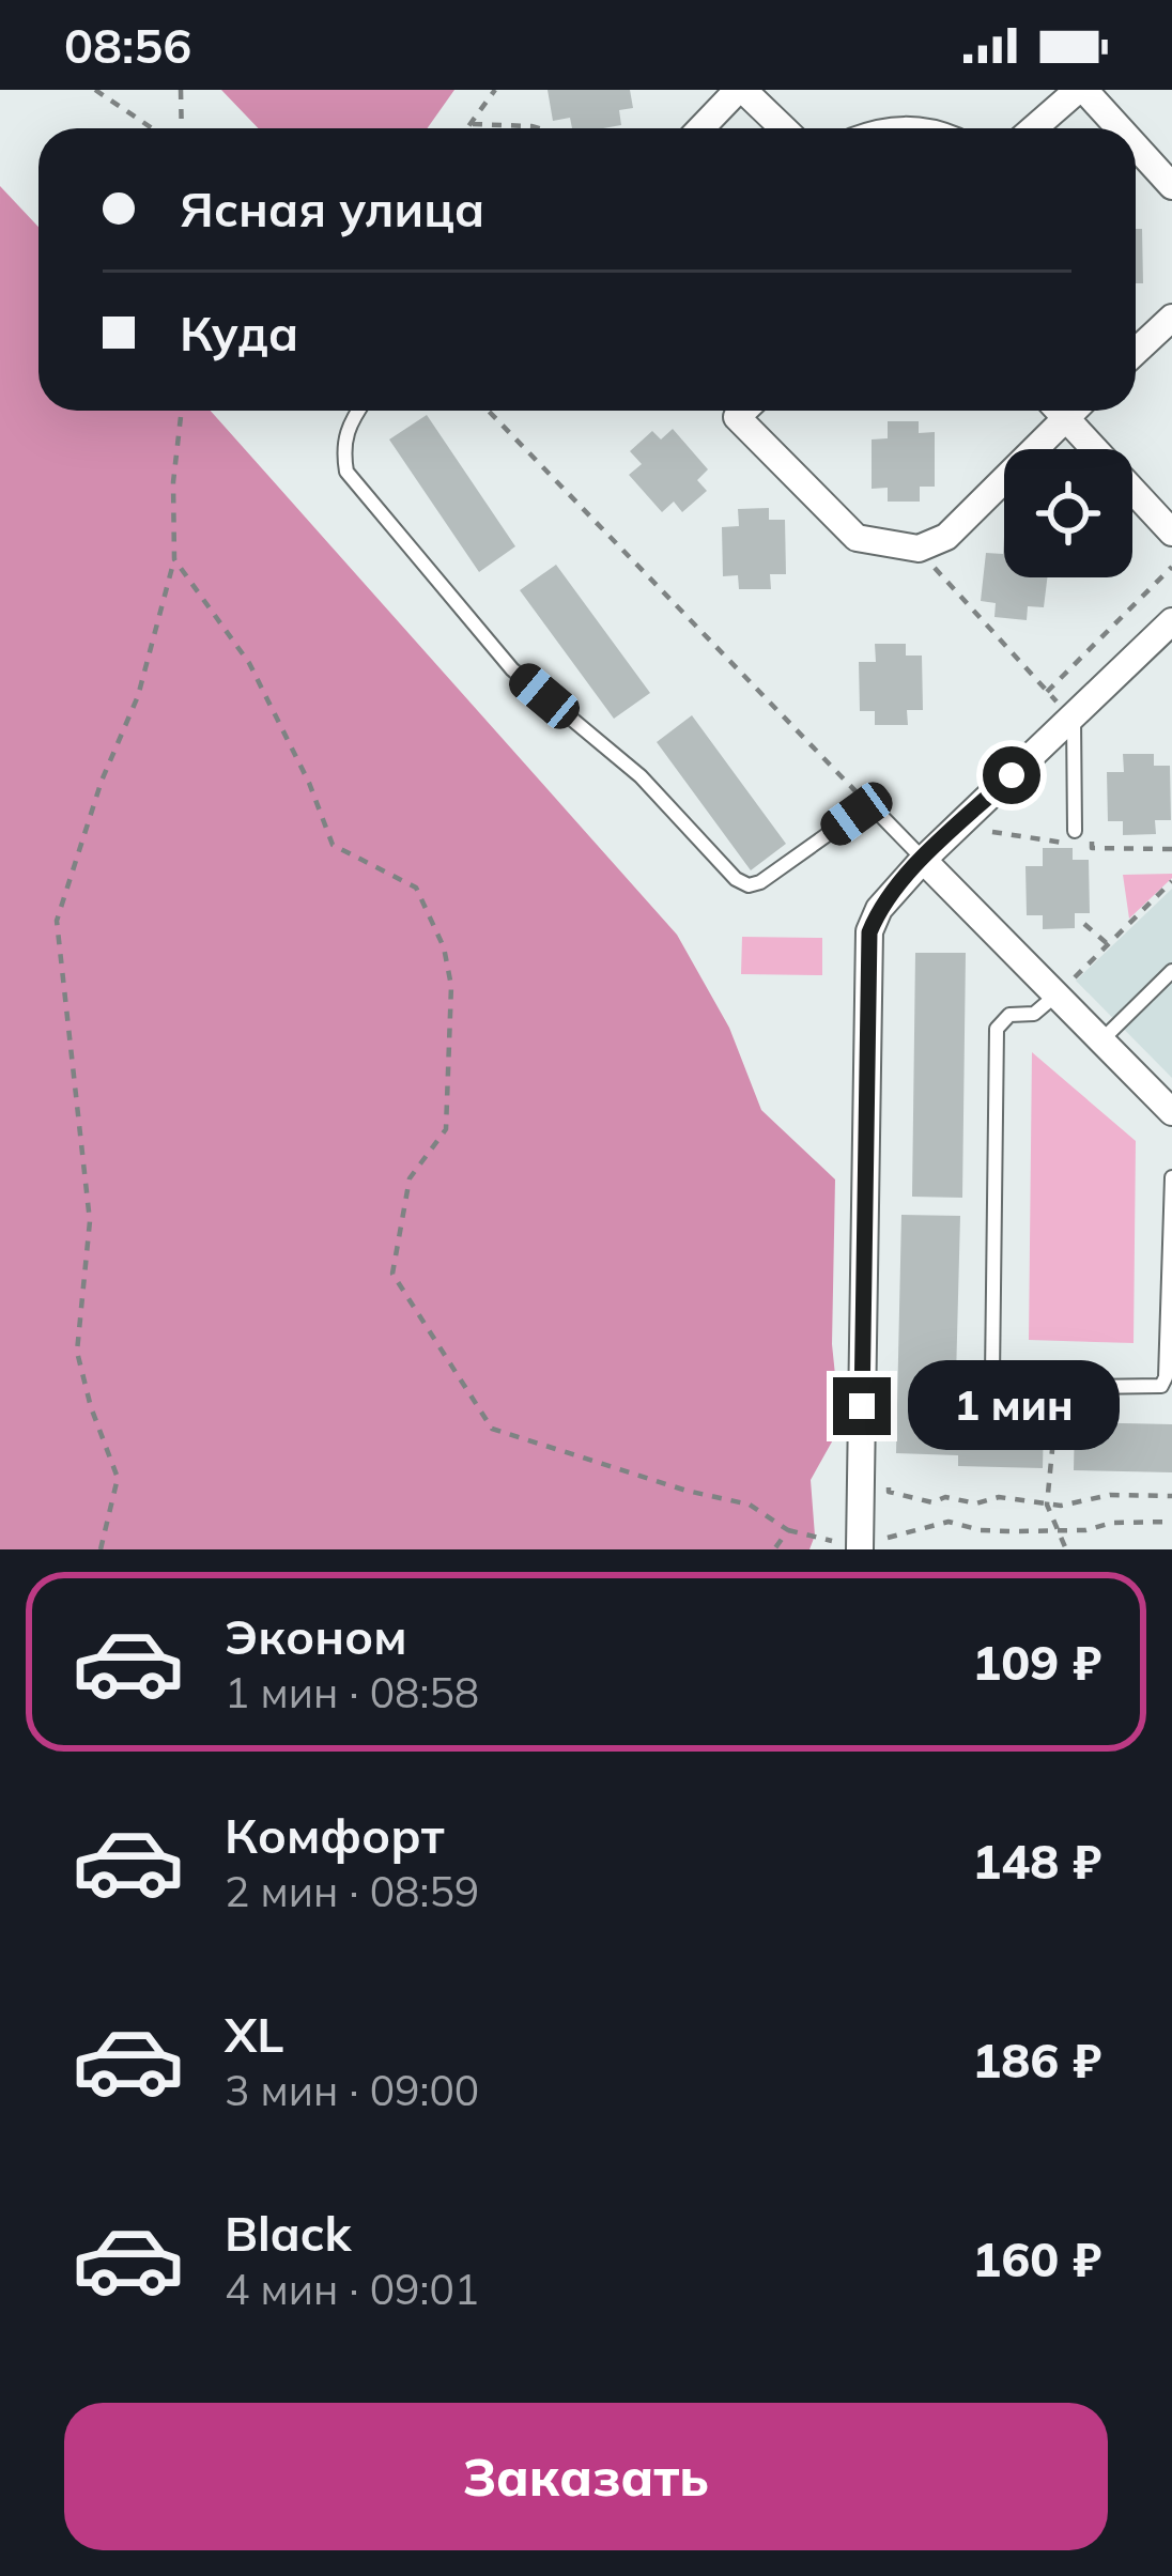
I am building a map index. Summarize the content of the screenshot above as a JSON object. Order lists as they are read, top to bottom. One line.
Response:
{"page":{"status":"08:56","banner":["Ясная улица","Куда"],"bubble":"1 мин","list":[{"name":"Эконом","note":"1 мин · 08:58","value":"109 ₽"},{"name":"Комфорт","note":"2 мин · 08:59","value":"148 ₽"},{"name":"XL","note":"3 мин · 09:00","value":"186 ₽"},{"name":"Black","note":"4 мин · 09:01","value":"160 ₽"}],"buttons":"Заказать"}}
